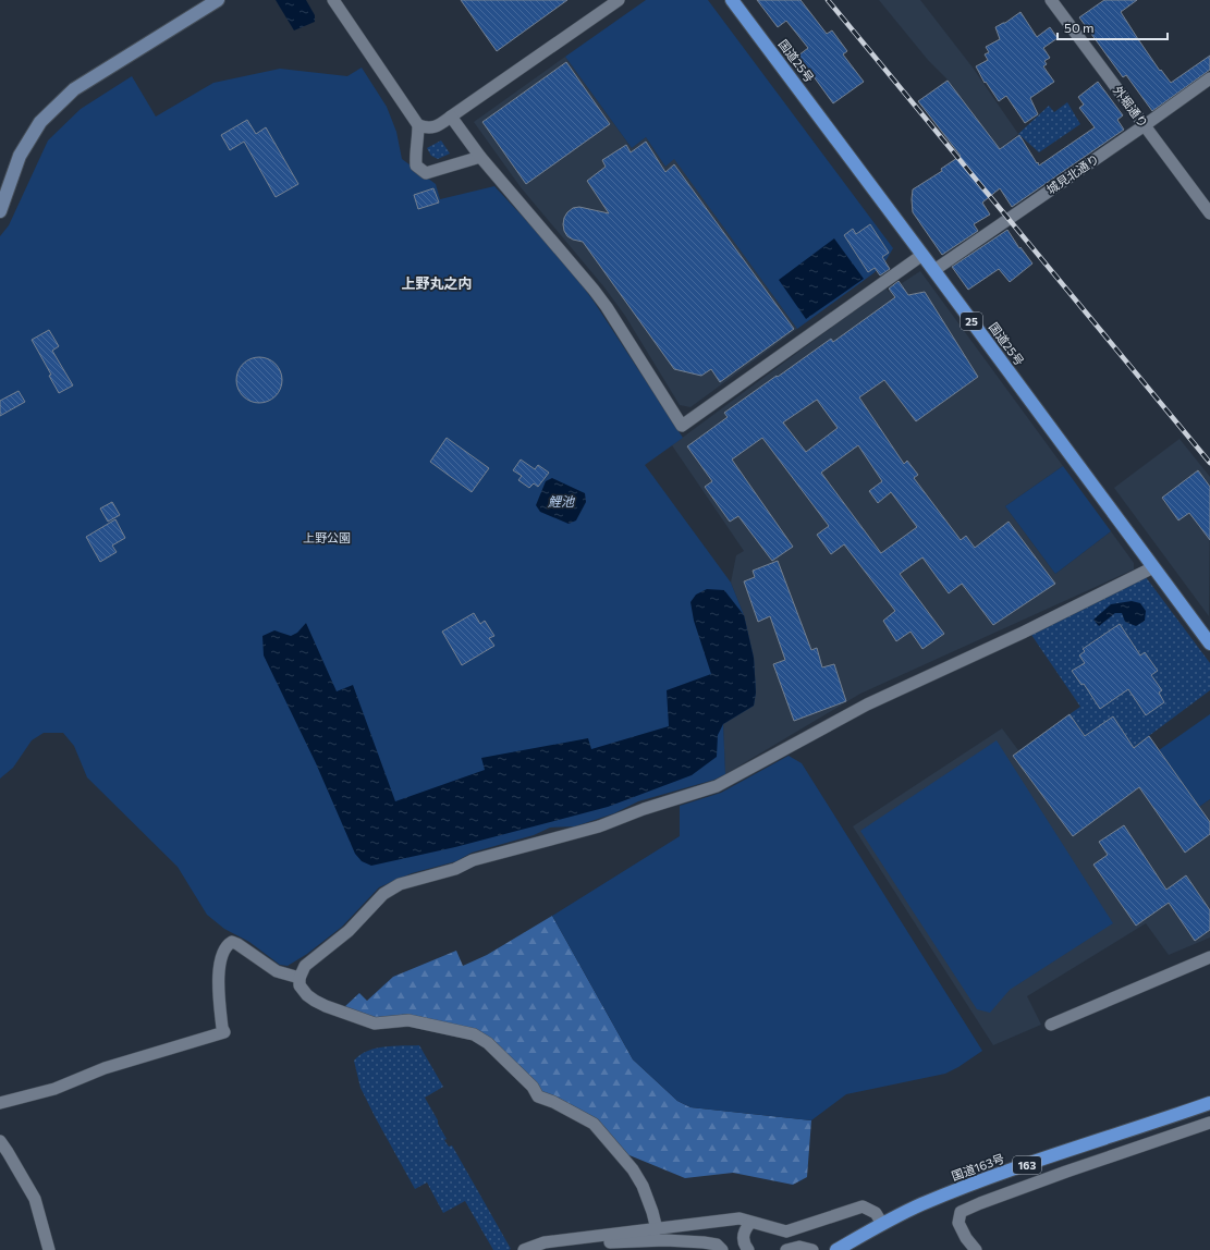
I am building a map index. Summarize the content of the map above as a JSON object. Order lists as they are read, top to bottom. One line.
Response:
{"streets":{"highway":["国道25号","25","163","国道163号"],"street":["外堀通り","城見北通り"]},"crossings":[["国道25号","城見北通り"],["外堀通り","城見北通り"]],"districts":["上野丸之内"],"water":["鯉池"],"parks":["上野公園"],"scale_bar":"50 m"}
